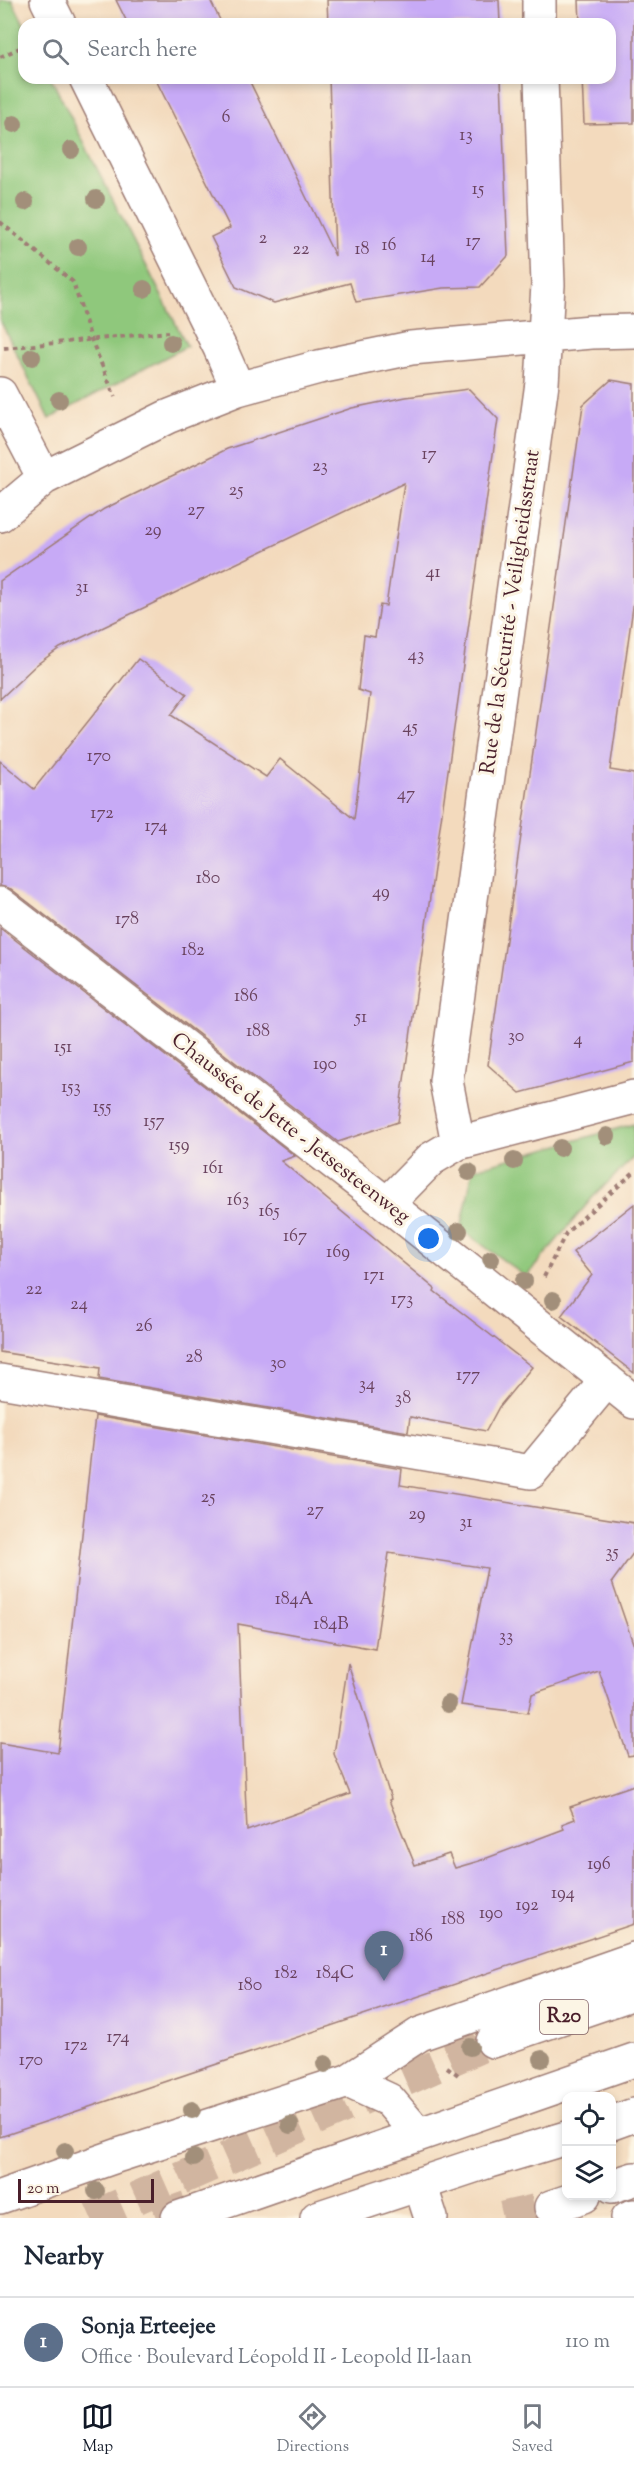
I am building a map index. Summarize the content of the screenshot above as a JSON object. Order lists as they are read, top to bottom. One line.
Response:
{"streets":{"main road":["Rue de la Sécurité - Veiligheidsstraat","Chaussée de Jette - Jetsesteenweg","R20"]},"house_numbers":["6","13","15","2","17","16","22","18","14","17","23","25","27","29","41","31","43","45","170","47","172","174","180","49","178","182","186","51","188","30","4","151","190","153","155","157","159","161","163","165","167","169","171","22","173","24","26","28","30","177","34","38","25","27","29","31","35","184A","184B","33","196","194","192","190","188","186","182","184C","180","174","172","170"],"scale_bar":"20 m","page":{"search":"Search here","pins":"1","scale":"20 m","heading":"Nearby","list":[{"mark":"1","name":"Sonja Erteejee","note":"Office · Boulevard Léopold II - Leopold II-laan","value":"110 m"}],"nav":["Map","Directions","Saved"]}}
